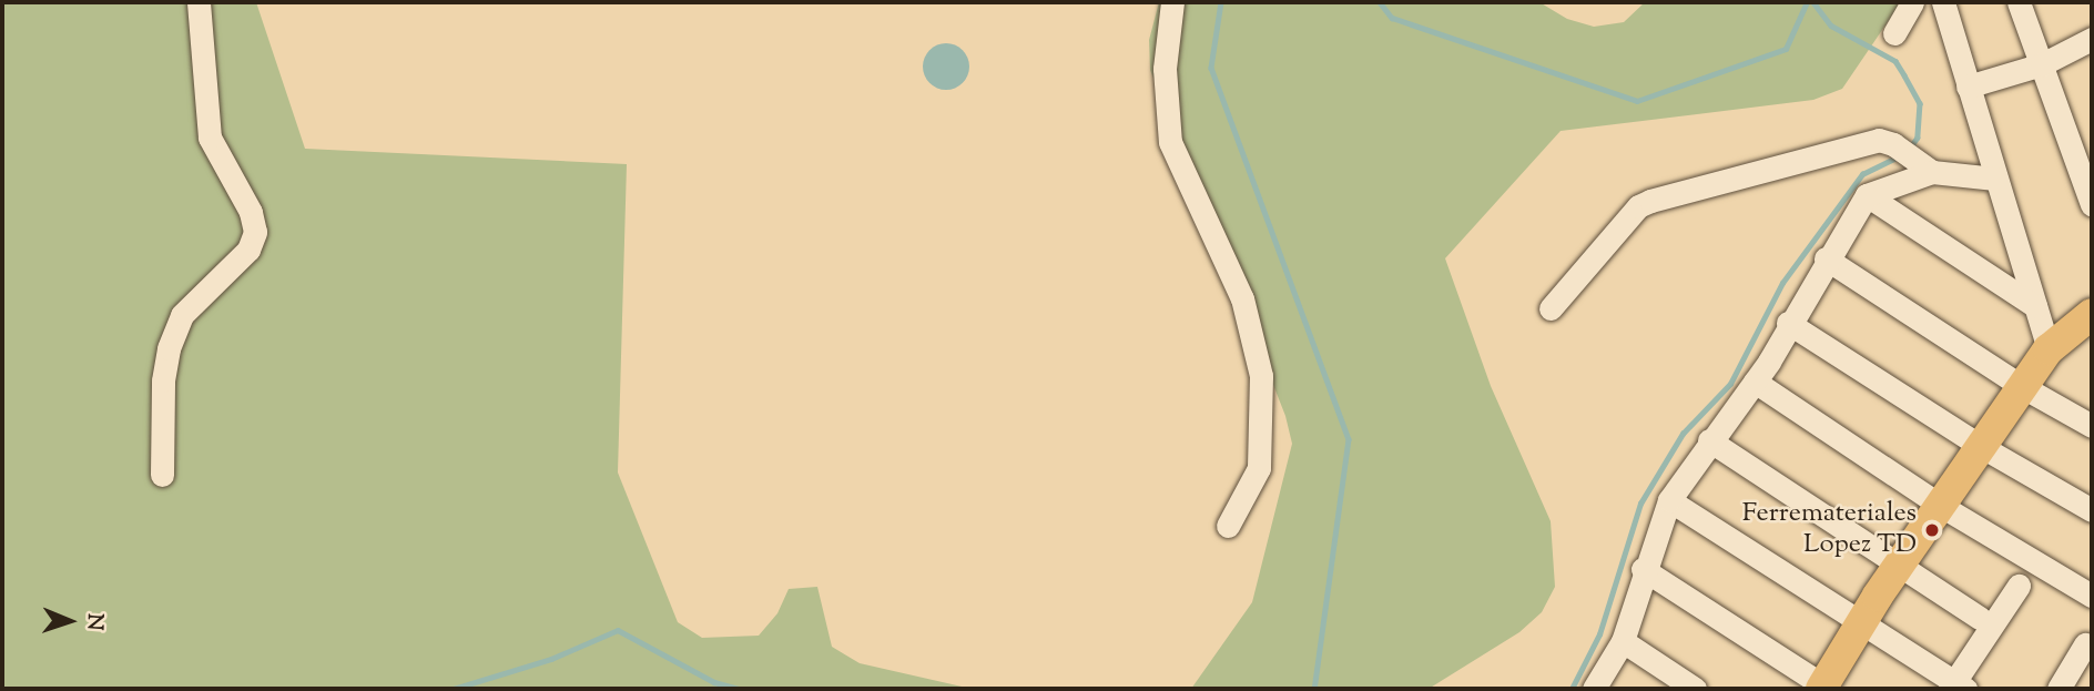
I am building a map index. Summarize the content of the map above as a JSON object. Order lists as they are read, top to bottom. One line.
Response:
{"places":["Ferremateriales Lopez TD"],"north":"right"}
